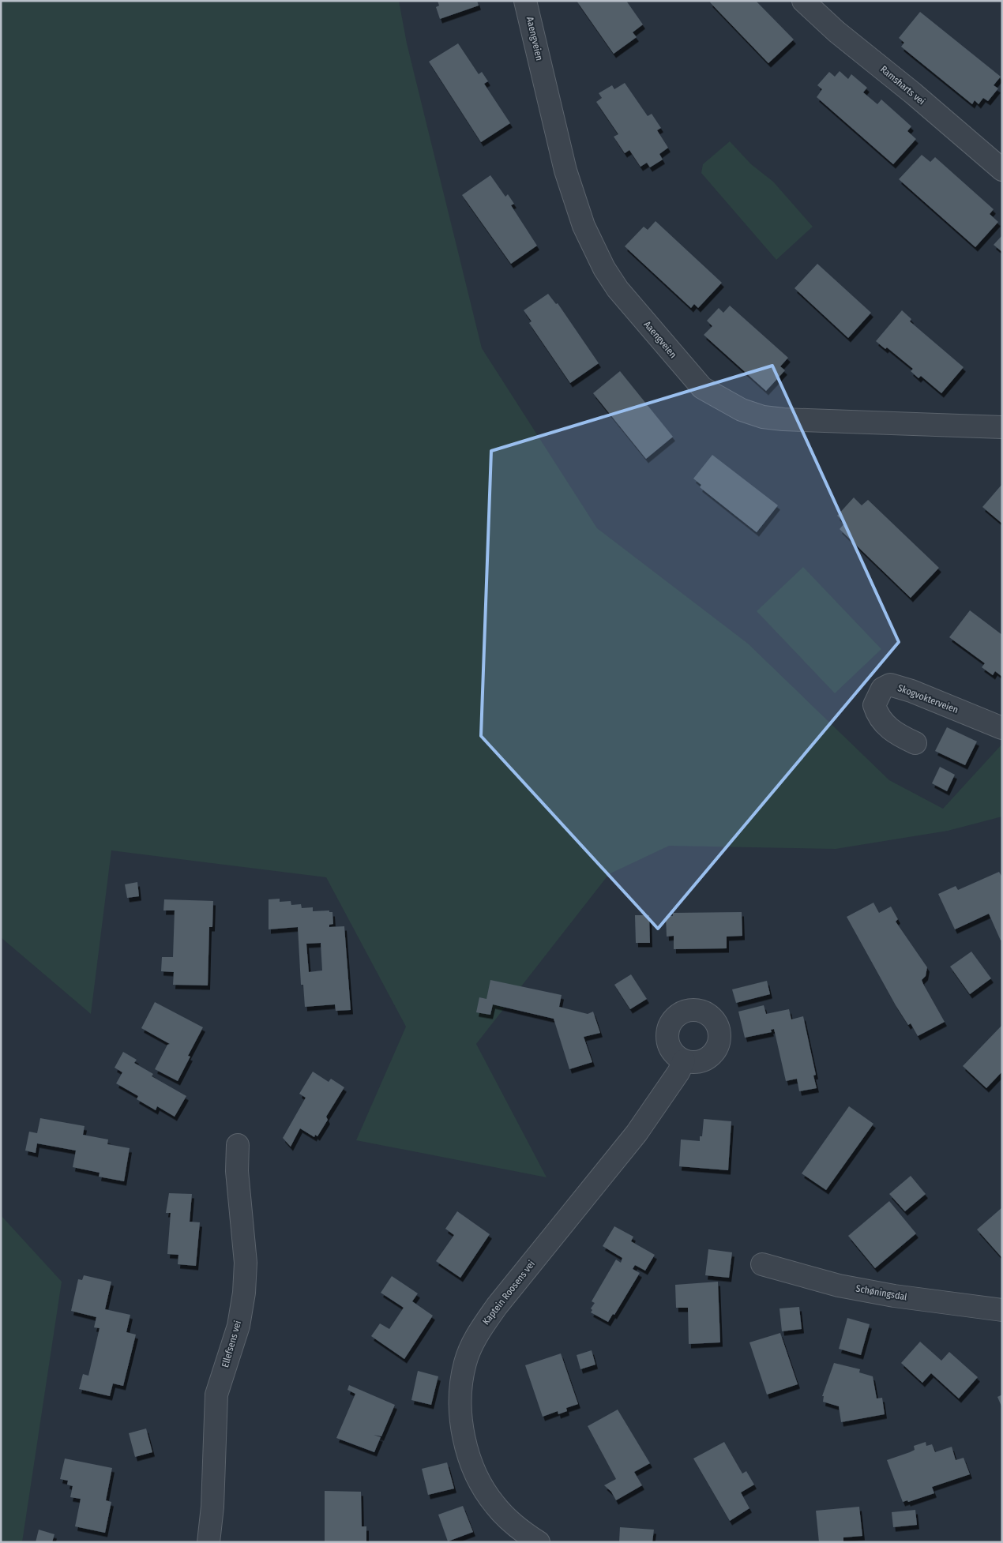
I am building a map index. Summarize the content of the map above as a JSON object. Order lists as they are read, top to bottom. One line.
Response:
{"streets":{"street":["Aaengveien","Ramsharts vei","Skogvokterveien","Kaptein Roosens vei","Schøningsdal","Ellefsens vei"]}}
